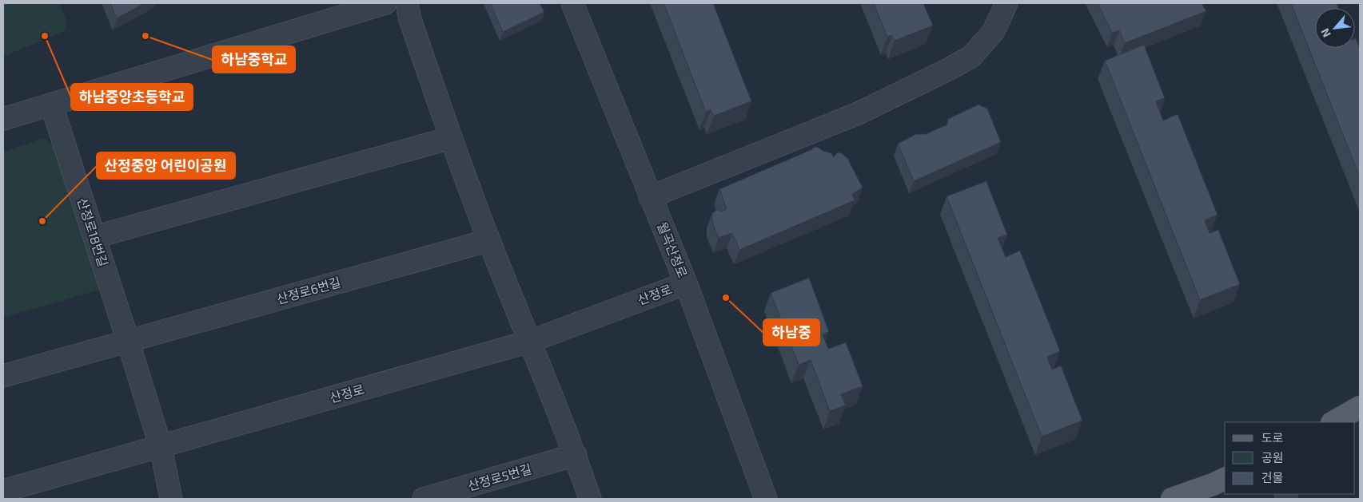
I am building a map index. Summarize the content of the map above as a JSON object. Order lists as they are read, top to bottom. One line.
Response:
{"streets":{"street":["산정로18번길","월곡산정로","산정로6번길","산정로","산정로5번길"]},"crossings":[["산정로18번길","산정로6번길"],["산정로18번길","산정로"],["월곡산정로","산정로"]],"places":["하남중앙초등학교","하남중학교","산정중앙 어린이공원","하남중"],"legend":["도로","공원","건물"],"north":"bottom left"}
